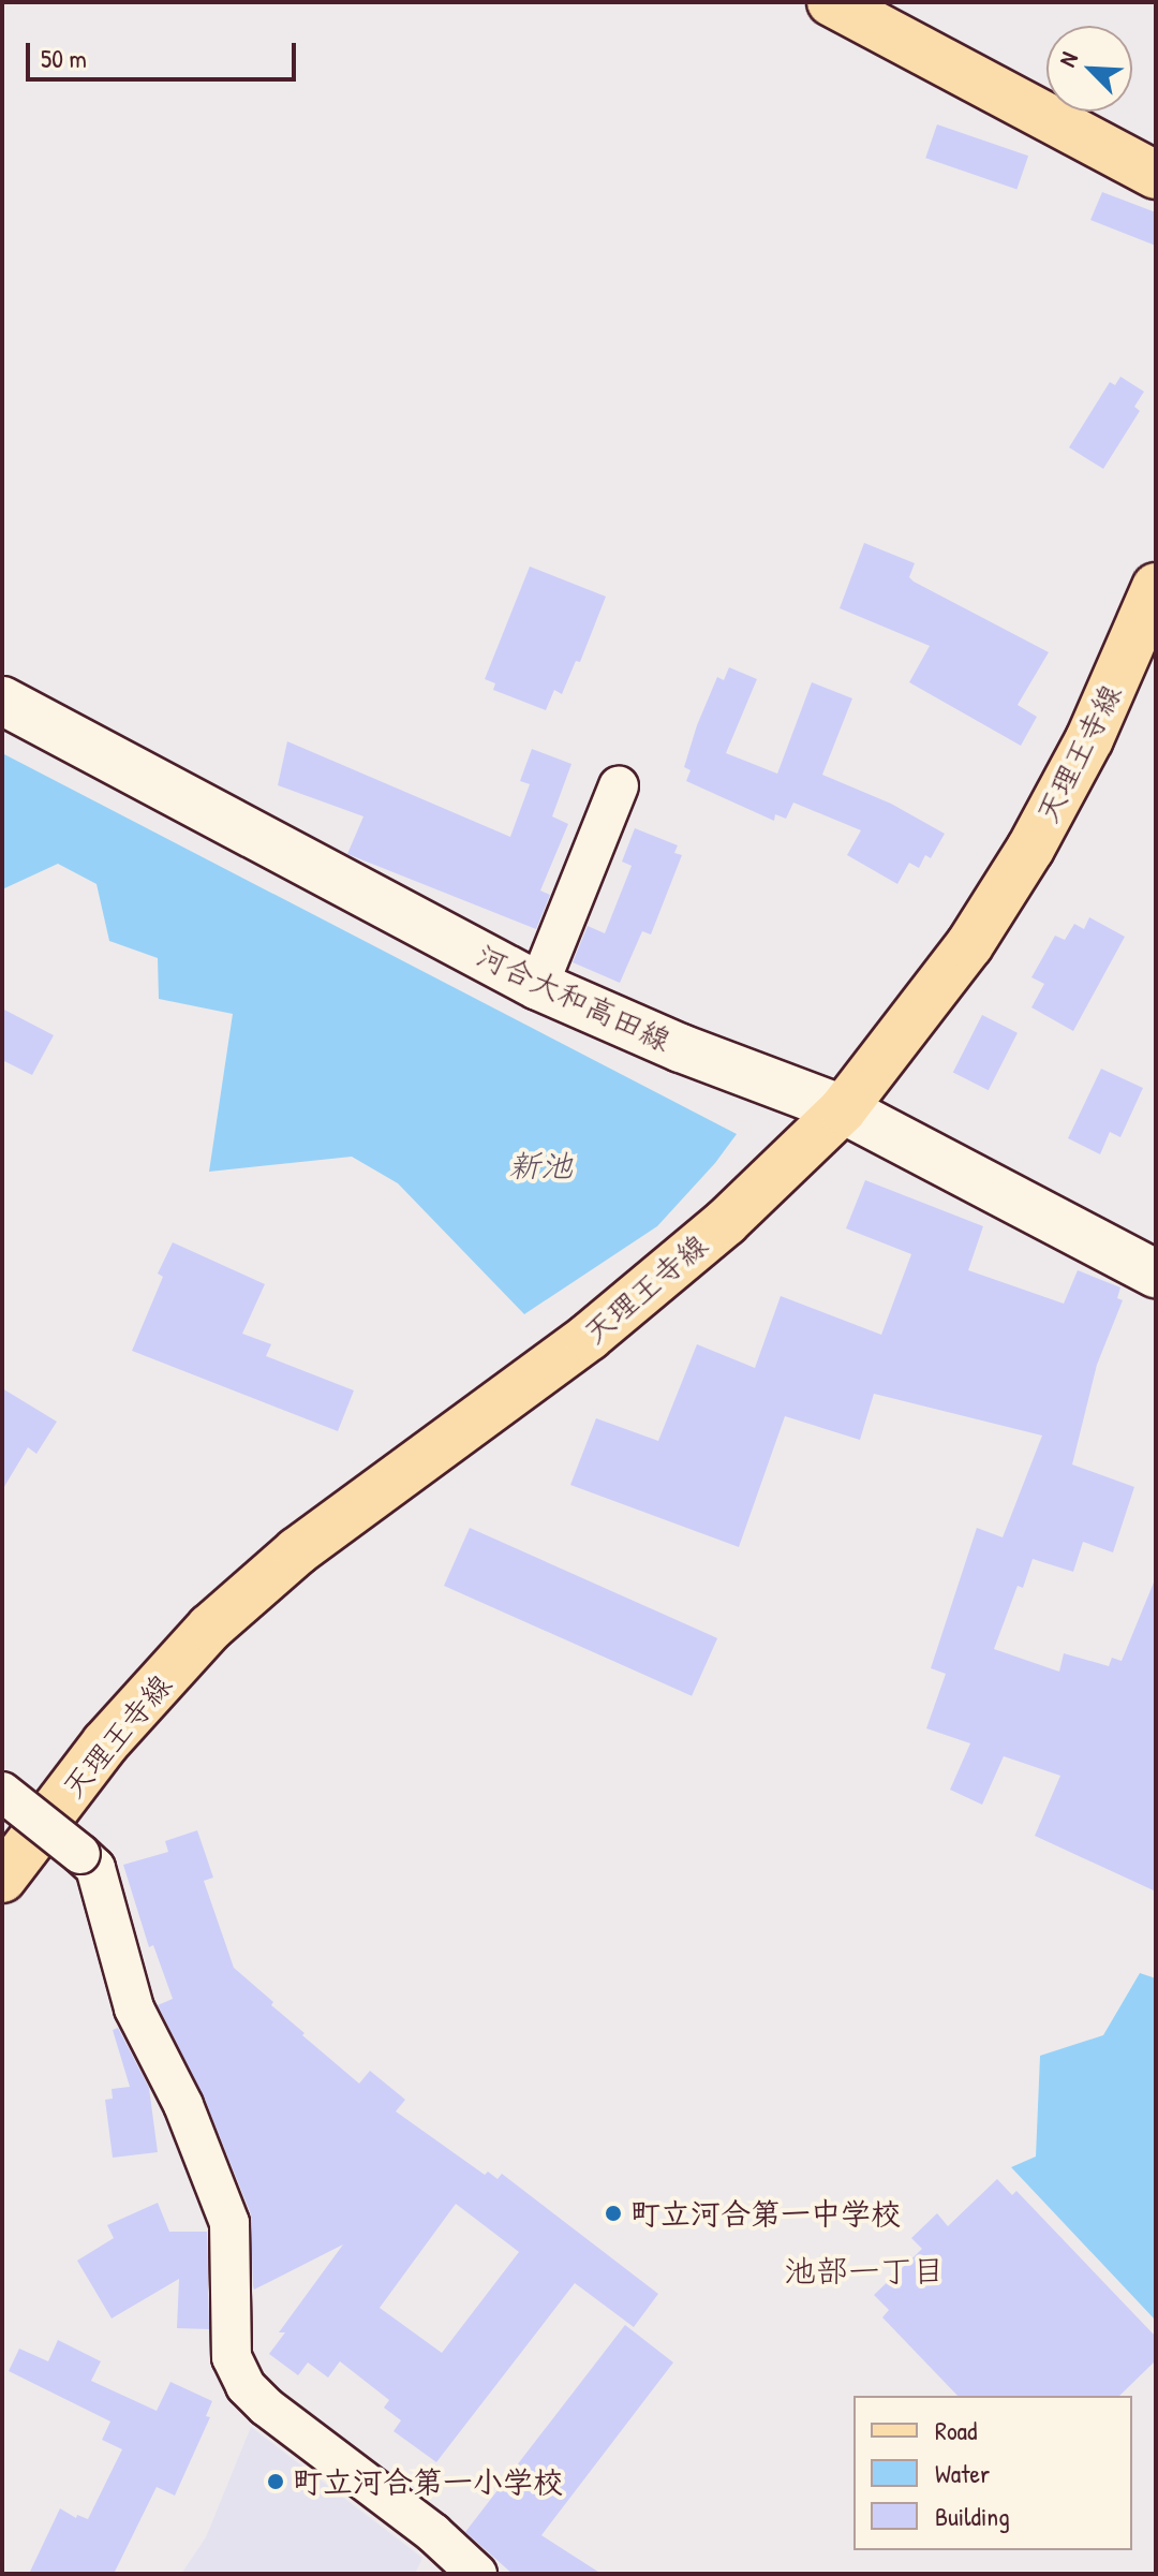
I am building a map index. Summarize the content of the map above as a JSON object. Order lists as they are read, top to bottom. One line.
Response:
{"streets":{"main road":["天理王寺線","河合大和高田線"]},"crossings":[["天理王寺線","河合大和高田線"]],"districts":["池部一丁目"],"water":["新池"],"places":["町立河合第一中学校","町立河合第一小学校"],"legend":["Road","Water","Building"],"scale_bar":"50 m","north":"top left"}
